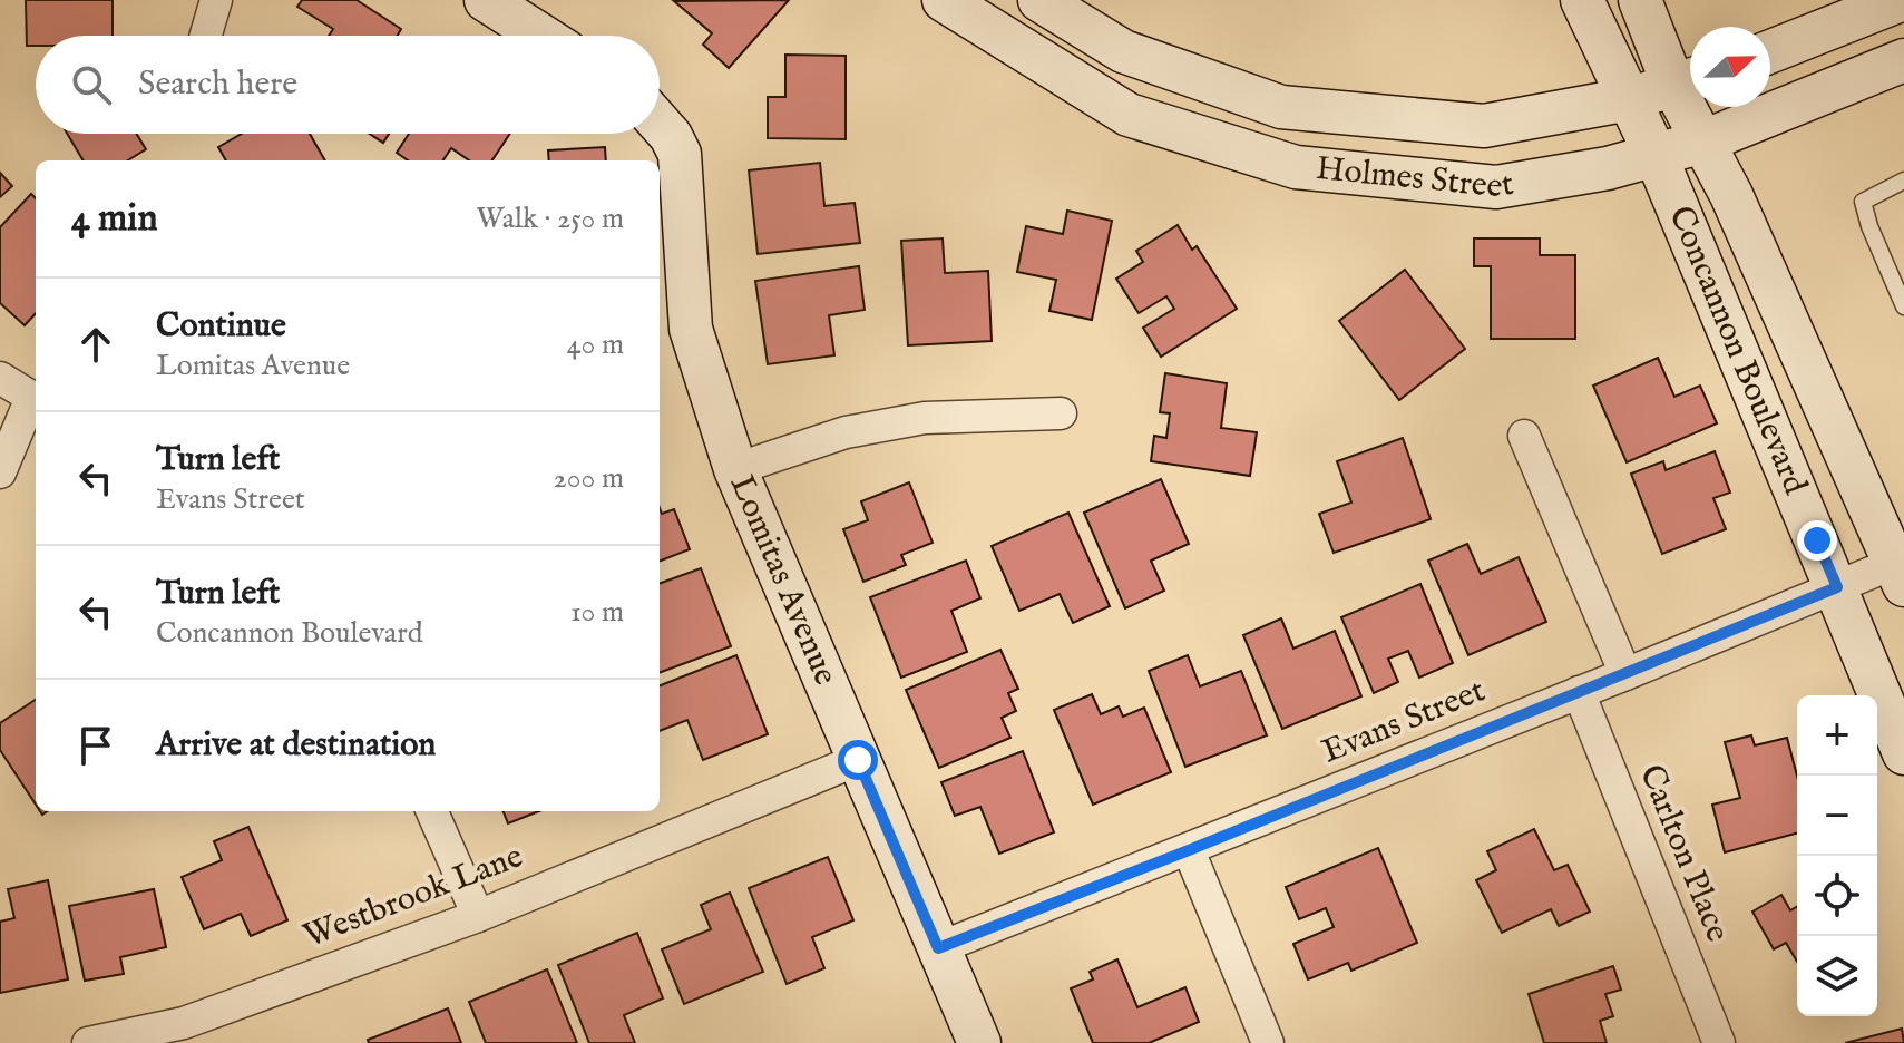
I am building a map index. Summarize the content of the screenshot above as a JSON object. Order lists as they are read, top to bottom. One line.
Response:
{"streets":{"main road":["Holmes Street","Concannon Boulevard","Lomitas Avenue"],"street":["Evans Street","Carlton Place","Westbrook Lane"]},"crossings":[["Holmes Street","Concannon Boulevard"],["Concannon Boulevard","Evans Street"],["Lomitas Avenue","Evans Street"],["Lomitas Avenue","Westbrook Lane"],["Evans Street","Carlton Place"]],"north":"right","page":{"search":"Search here","heading":["4 min","Walk · 250 m"],"list":[["Continue","Lomitas Avenue","40 m"],["Turn left","Evans Street","200 m"],["Turn left","Concannon Boulevard","10 m"],"Arrive at destination"],"map_buttons":["+","−"]}}
